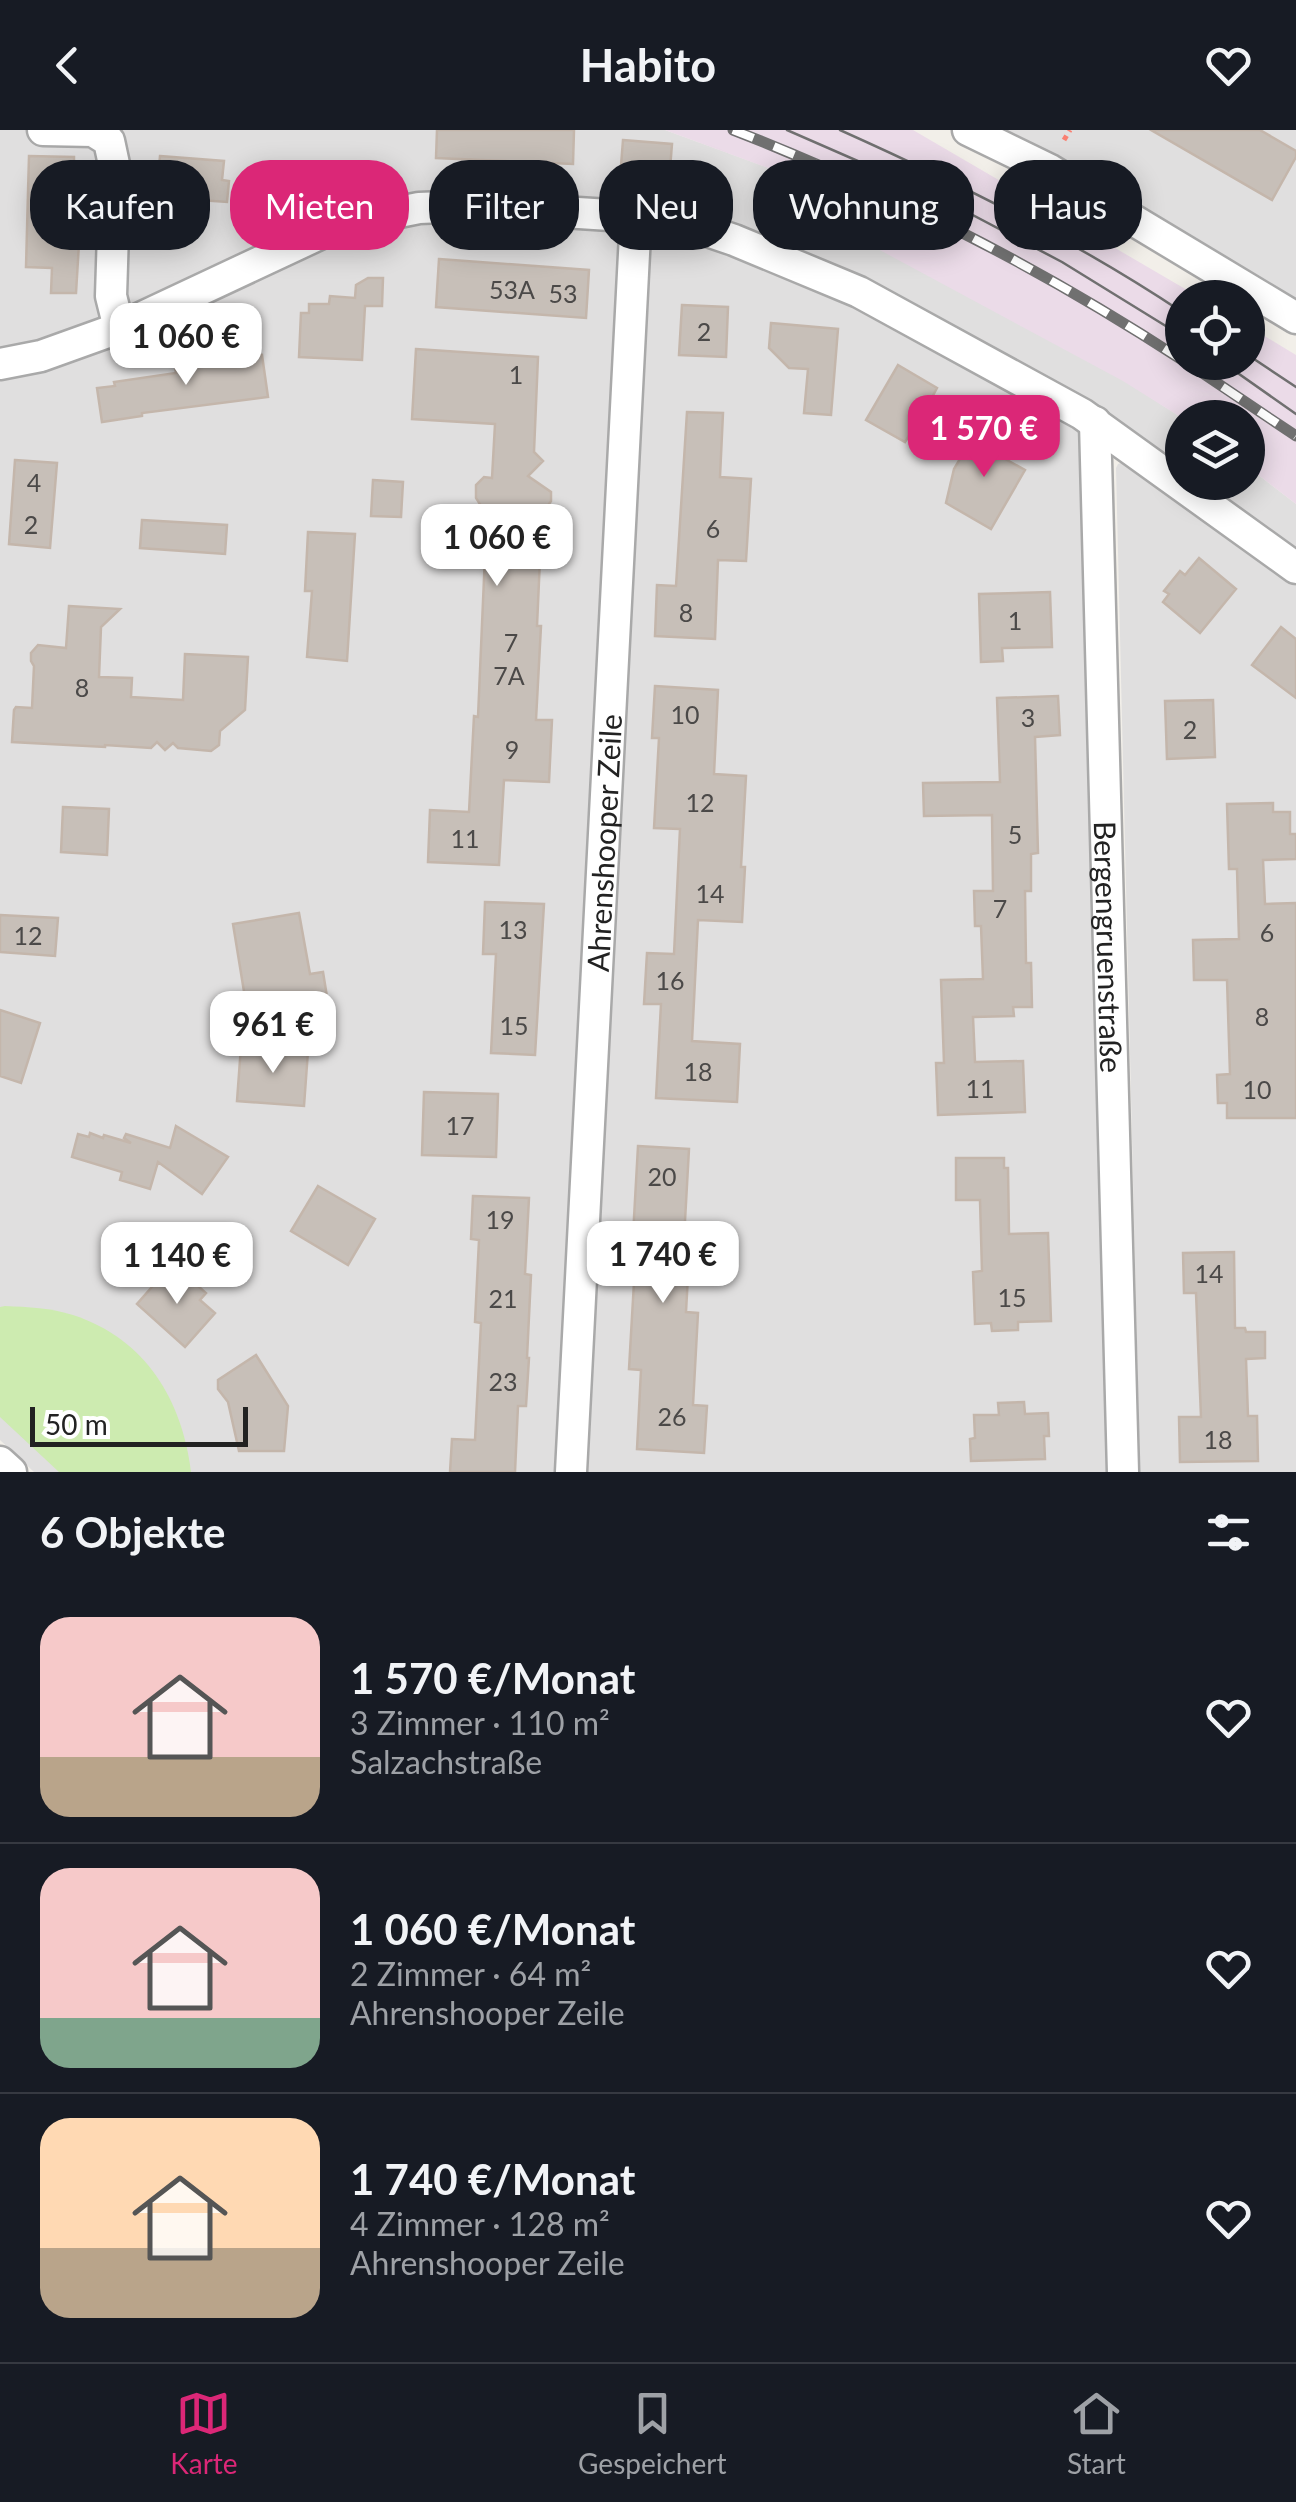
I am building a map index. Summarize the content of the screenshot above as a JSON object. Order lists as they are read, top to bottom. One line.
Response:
{"streets":{"street":["Ahrenshooper Zeile","Bergengruenstraße"]},"house_numbers":["53A","53","2","1","4","2","6","8","1","7","7A","8","10","3","2","9","12","5","11","14","7","13","6","12","16","8","15","18","11","10","17","20","19","14","15","21","23","26","18"],"scale_bar":"50 m","page":{"header":"Habito","chip":["Kaufen","Mieten","Filter","Neu","Wohnung","Haus"],"price":["1 060 €","1 570 €","1 060 €","961 €","1 740 €","1 140 €"],"scale":"50 m","heading":"6 Objekte","list":[{"name":"1 570 €/Monat","note":"3 Zimmer · 110 m² · Salzachstraße"},{"name":"1 060 €/Monat","note":"2 Zimmer · 64 m² · Ahrenshooper Zeile"},{"name":"1 740 €/Monat","note":"4 Zimmer · 128 m² · Ahrenshooper Zeile"}],"tabs":["Karte","Gespeichert","Start"]}}
